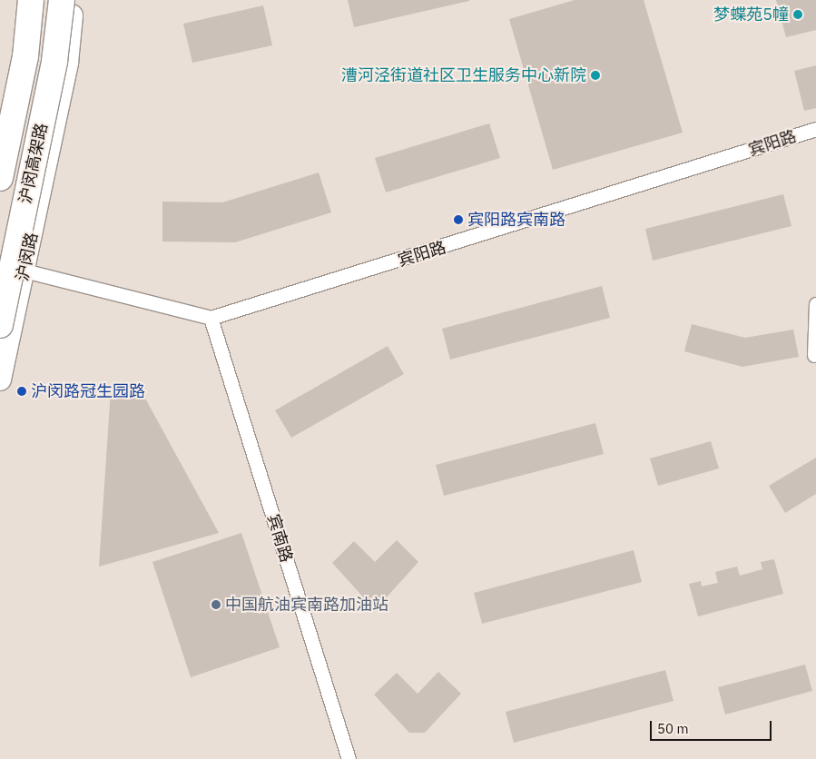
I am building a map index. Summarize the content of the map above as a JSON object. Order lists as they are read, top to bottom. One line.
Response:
{"streets":{"highway":["沪闵高架路"],"main road":["沪闵路"],"street":["宾阳路","宾南路"]},"crossings":[["宾阳路","宾南路"]],"places":["梦蝶苑5幢","漕河泾街道社区卫生服务中心新院","宾阳路宾南路","沪闵路冠生园路","中国航油宾南路加油站"],"scale_bar":"50 m"}
